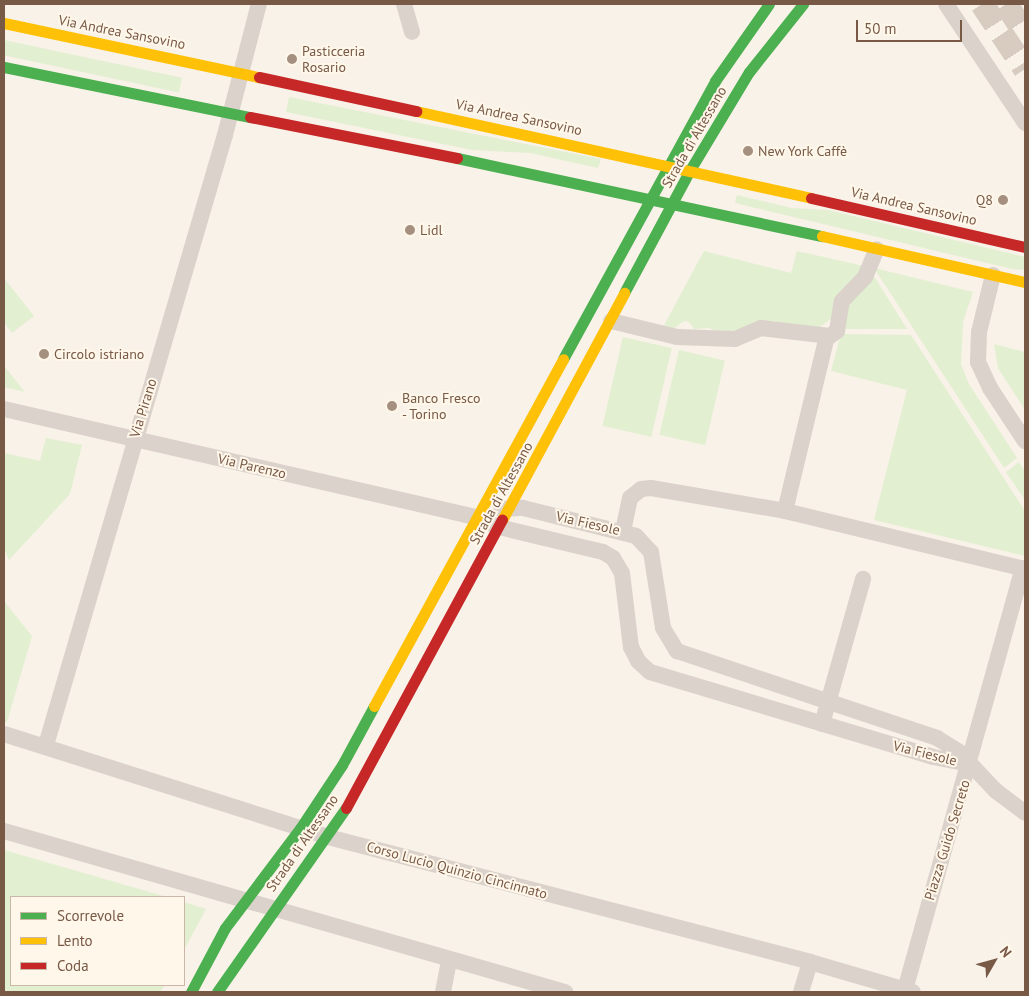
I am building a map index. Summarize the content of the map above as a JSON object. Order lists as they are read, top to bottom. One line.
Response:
{"streets":{"street":["Via Andrea Sansovino","Strada di Altessano","Via Pirano","Via Parenzo","Via Fiesole","Piazza Guido Secreto","Corso Lucio Quinzio Cincinnato"]},"crossings":[["Via Andrea Sansovino","Strada di Altessano"],["Via Andrea Sansovino","Via Pirano"],["Strada di Altessano","Via Parenzo"],["Strada di Altessano","Via Fiesole"],["Strada di Altessano","Corso Lucio Quinzio Cincinnato"],["Via Pirano","Via Parenzo"],["Via Pirano","Corso Lucio Quinzio Cincinnato"],["Via Parenzo","Via Fiesole"],["Via Fiesole","Piazza Guido Secreto"],["Piazza Guido Secreto","Corso Lucio Quinzio Cincinnato"]],"places":["Pasticceria Rosario","New York Caffè","Q8","Lidl","Circolo istriano","Banco Fresco - Torino"],"legend":["Scorrevole","Lento","Coda"],"scale_bar":"50 m","north":"top right"}
